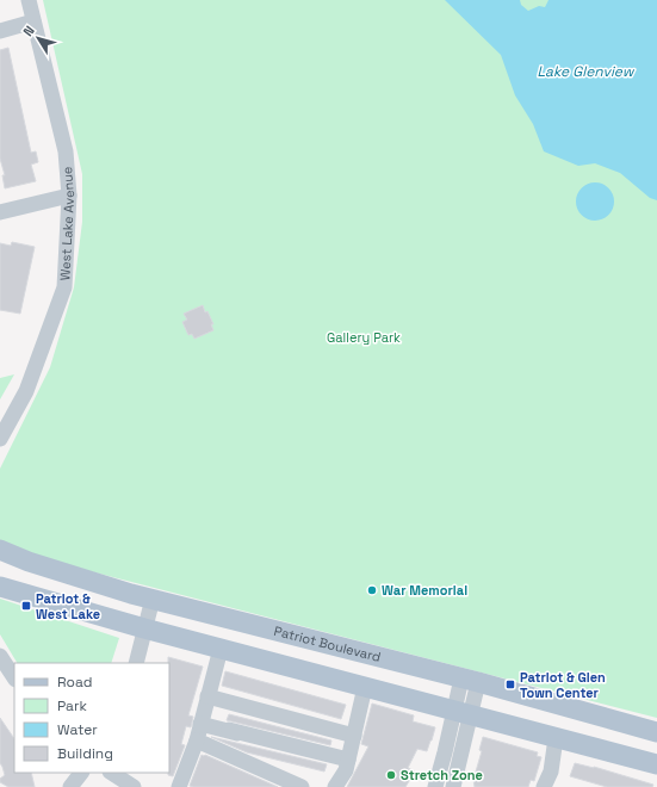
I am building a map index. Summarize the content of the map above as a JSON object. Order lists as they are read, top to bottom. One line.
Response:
{"streets":{"main road":["Patriot Boulevard"],"street":["West Lake Avenue"]},"water":["Lake Glenview"],"parks":["Gallery Park"],"places":{"other":["War Memorial","Stretch Zone"],"transit":["Patriot & West Lake","Patriot & Glen Town Center"]},"legend":["Road","Park","Water","Building"],"north":"top left"}
